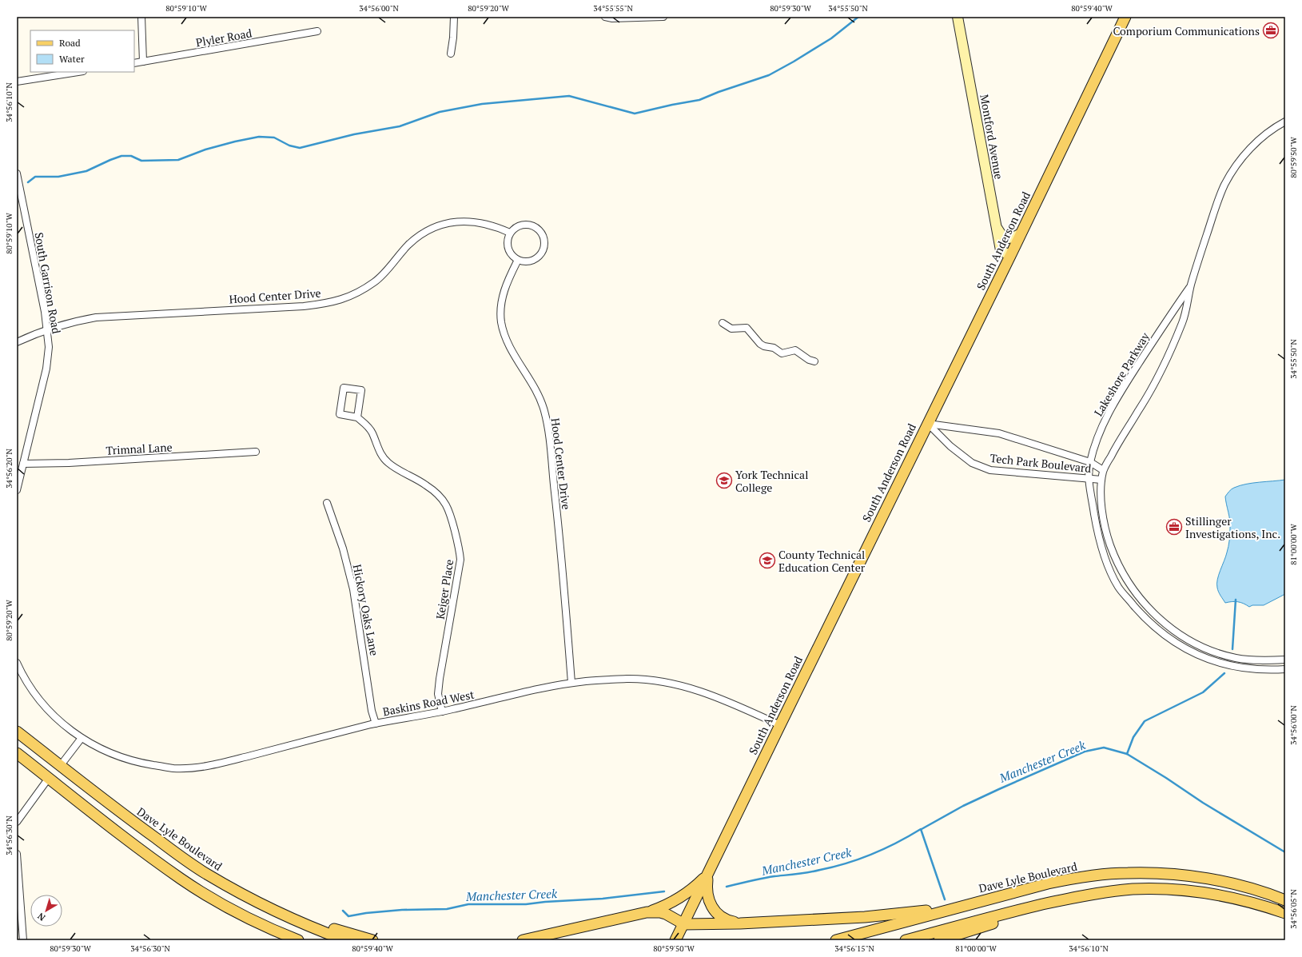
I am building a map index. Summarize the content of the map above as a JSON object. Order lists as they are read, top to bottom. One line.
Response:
{"streets":{"main road":["South Anderson Road","Dave Lyle Boulevard"],"street":["Plyler Road","Montford Avenue","South Garrison Road","Hood Center Drive","Lakeshore Parkway","Trimnal Lane","Tech Park Boulevard","Keiger Place","Hickory Oaks Lane","Baskins Road West"]},"crossings":[["Montford Avenue","South Anderson Road"],["South Anderson Road","Tech Park Boulevard"],["South Anderson Road","Baskins Road West"],["South Garrison Road","Hood Center Drive"],["South Garrison Road","Trimnal Lane"],["Hood Center Drive","Baskins Road West"],["Lakeshore Parkway","Tech Park Boulevard"],["Keiger Place","Baskins Road West"],["Hickory Oaks Lane","Baskins Road West"]],"water":["Manchester Creek"],"places":{"office":["Comporium Communications","Stillinger Investigations, Inc."],"school or university":["York Technical College","County Technical Education Center"]},"legend":["Road","Water"],"north":"bottom left","coordinates":["80°59'10\"W","34°56'00\"N","80°59'20\"W","34°55'55\"N","80°59'30\"W","34°55'50\"N","80°59'40\"W","34°56'10\"N","80°59'50\"W","34°56'20\"N","81°00'00\"W","34°56'30\"N","34°56'05\"N","34°56'15\"N"]}
